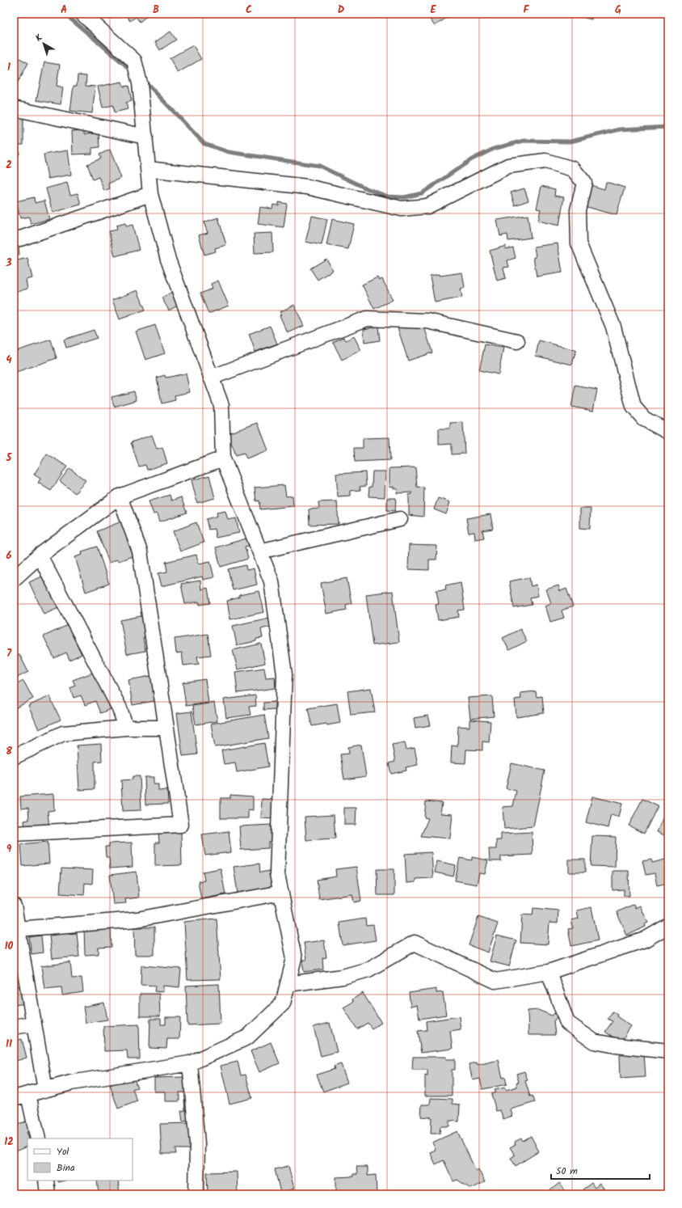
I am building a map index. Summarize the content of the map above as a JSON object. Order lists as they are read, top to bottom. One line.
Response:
{"legend":["Yol","Bina"],"scale_bar":"50 m","north":"top left","grid":{"columns":["A","B","C","D","E","F","G"],"rows":["1","2","3","4","5","6","7","8","9","10","11","12"]}}
